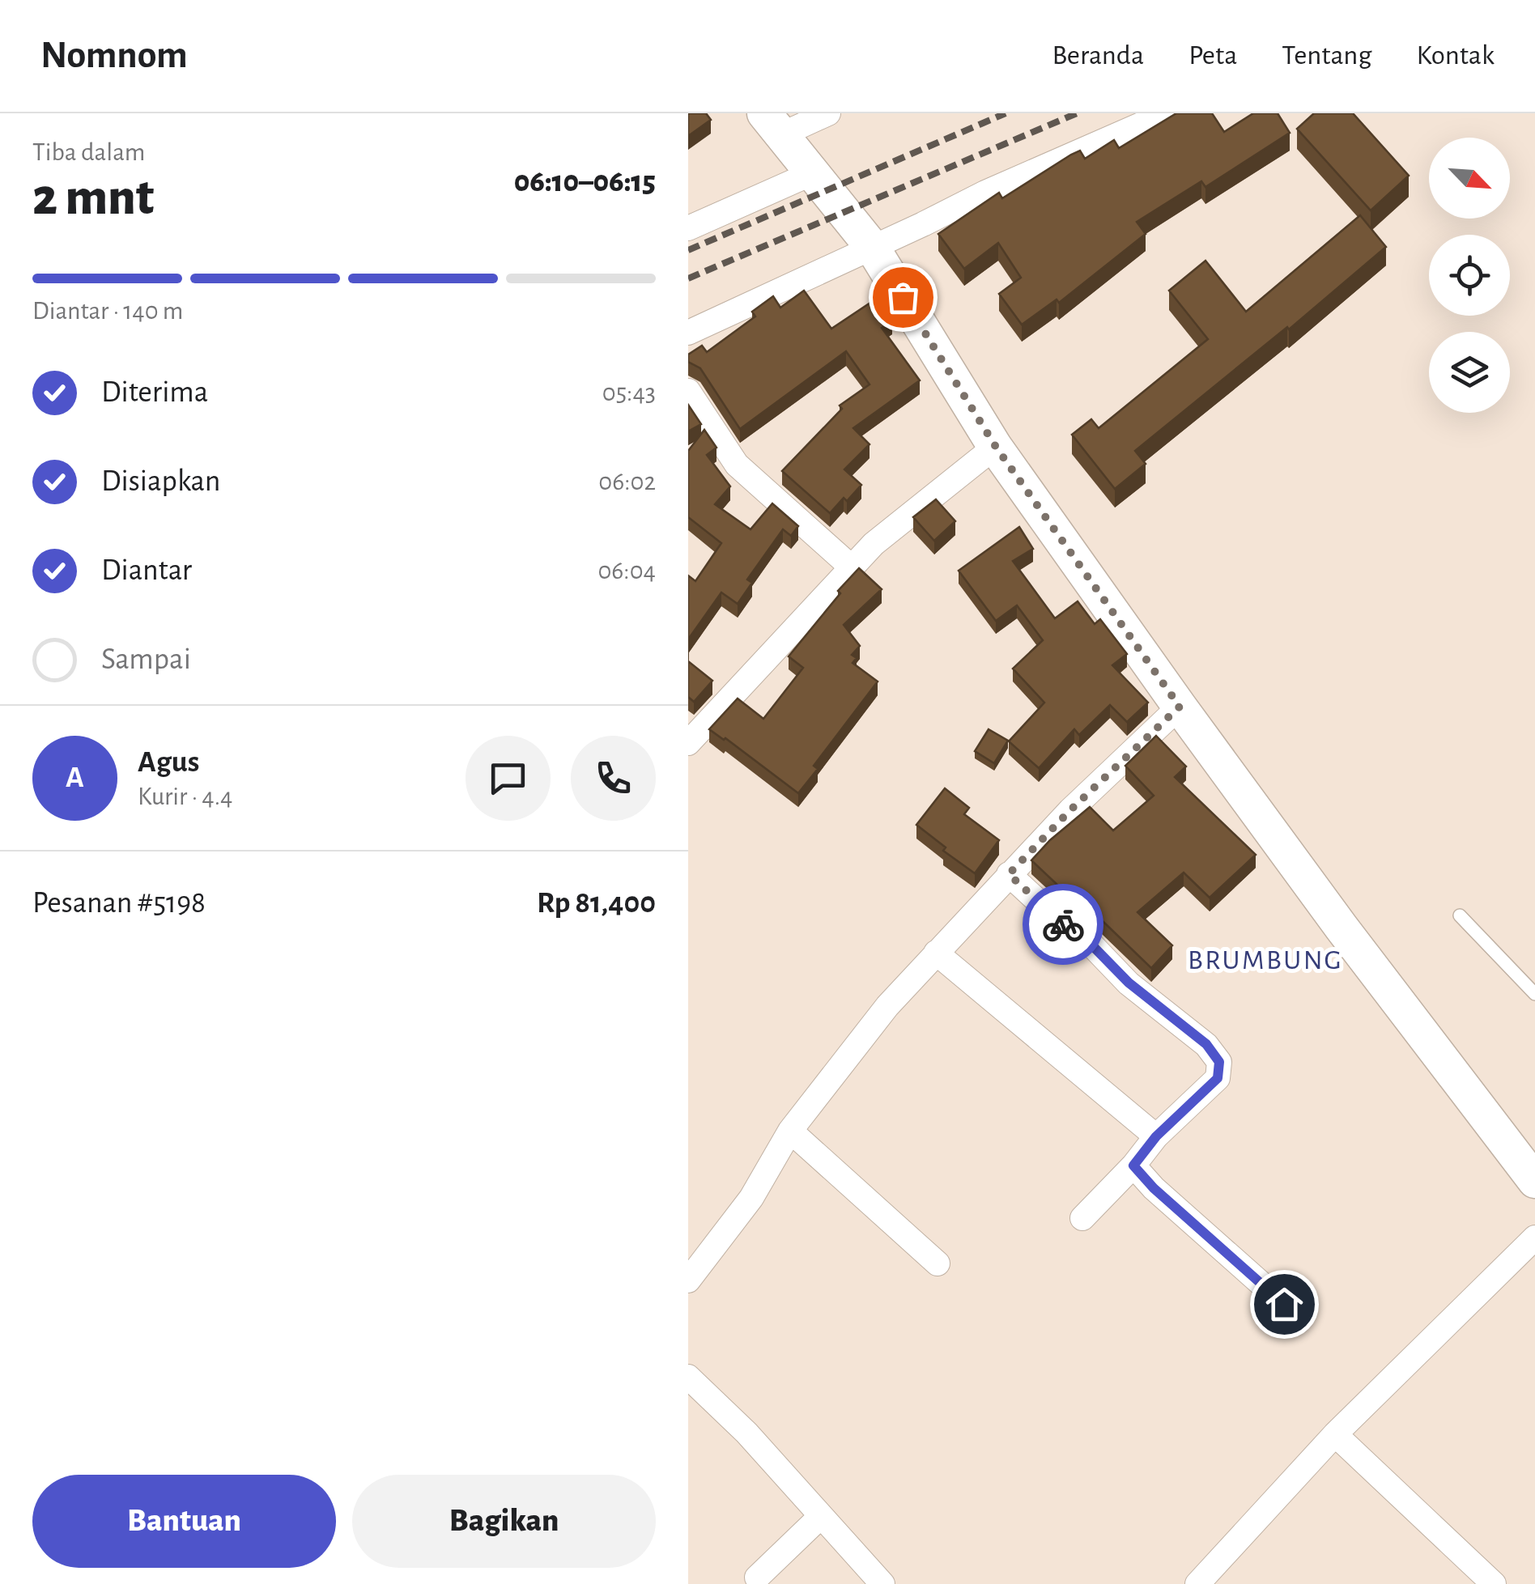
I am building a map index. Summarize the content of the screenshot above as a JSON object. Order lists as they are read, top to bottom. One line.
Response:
{"districts":["BRUMBUNG"],"north":"bottom right","page":{"header":"Nomnom","nav":["Beranda","Peta","Tentang","Kontak"],"heading":["2 mnt","Tiba dalam","06:10–06:15"],"panel":["Agus","Kurir · 4.4","Pesanan #5198","Rp 81,400"],"bar":"Diantar · 140 m","list":[["Diterima","05:43"],["Disiapkan","06:02"],["Diantar","06:04"],"Sampai"],"round":"A","buttons":["Bantuan","Bagikan"]}}
